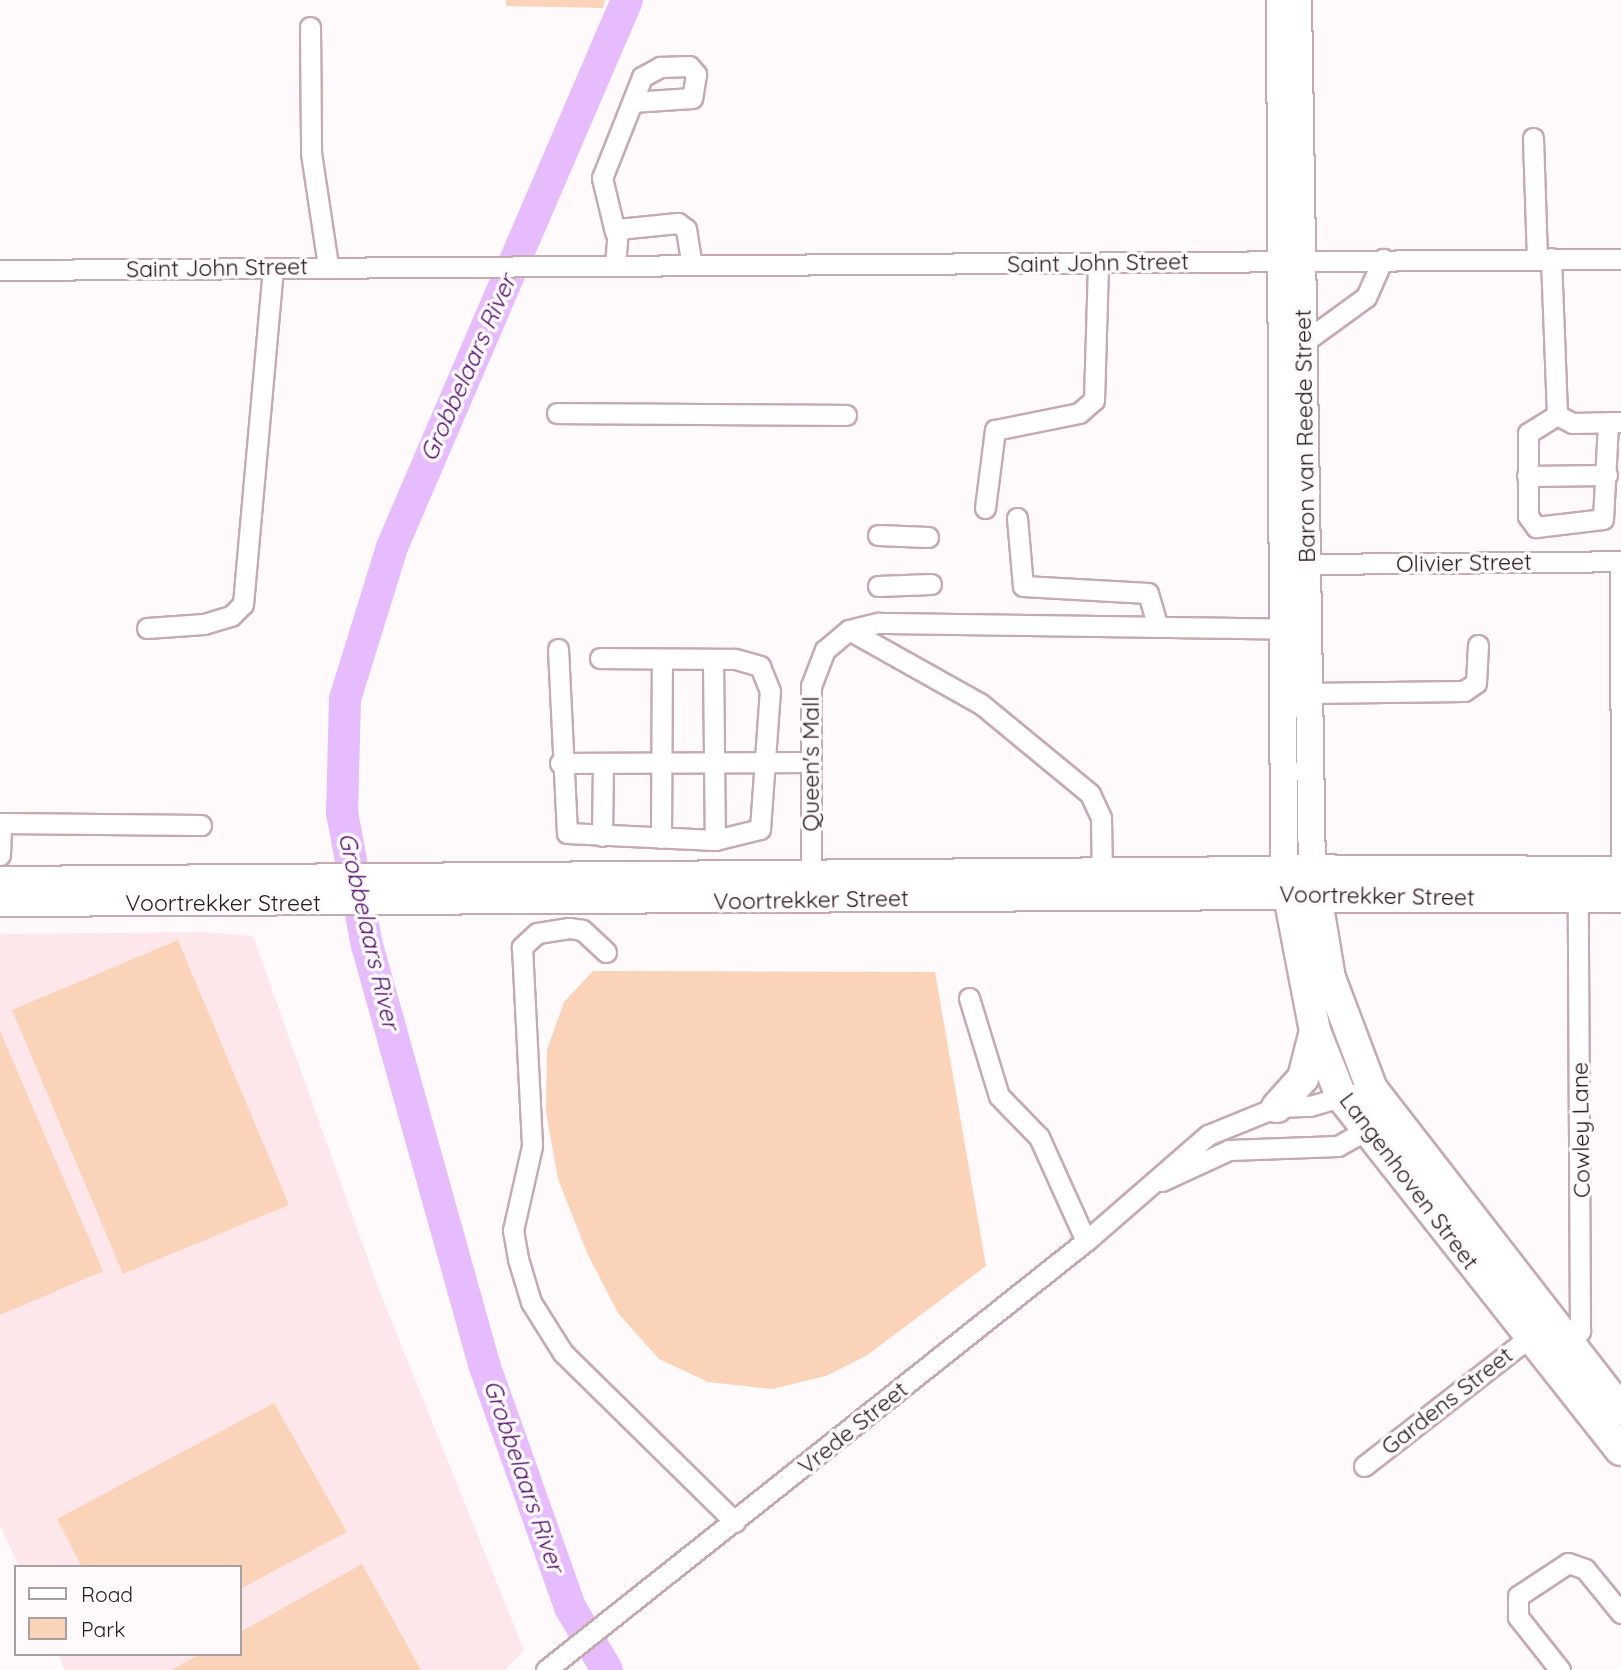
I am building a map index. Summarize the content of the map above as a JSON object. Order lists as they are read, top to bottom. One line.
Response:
{"streets":{"highway":["Voortrekker Street","Langenhoven Street"],"main road":["Baron van Reede Street"],"street":["Saint John Street","Olivier Street","Queen's Mall","Cowley Lane","Gardens Street","Vrede Street"]},"crossings":[["Saint John Street","Baron van Reede Street"],["Baron van Reede Street","Olivier Street"],["Baron van Reede Street","Queen's Mall"],["Baron van Reede Street","Voortrekker Street"],["Baron van Reede Street","Langenhoven Street"],["Queen's Mall","Voortrekker Street"],["Voortrekker Street","Cowley Lane"],["Voortrekker Street","Langenhoven Street"],["Cowley Lane","Langenhoven Street"],["Langenhoven Street","Gardens Street"],["Langenhoven Street","Vrede Street"]],"water":["Grobbelaars River"],"legend":["Road","Park"]}
